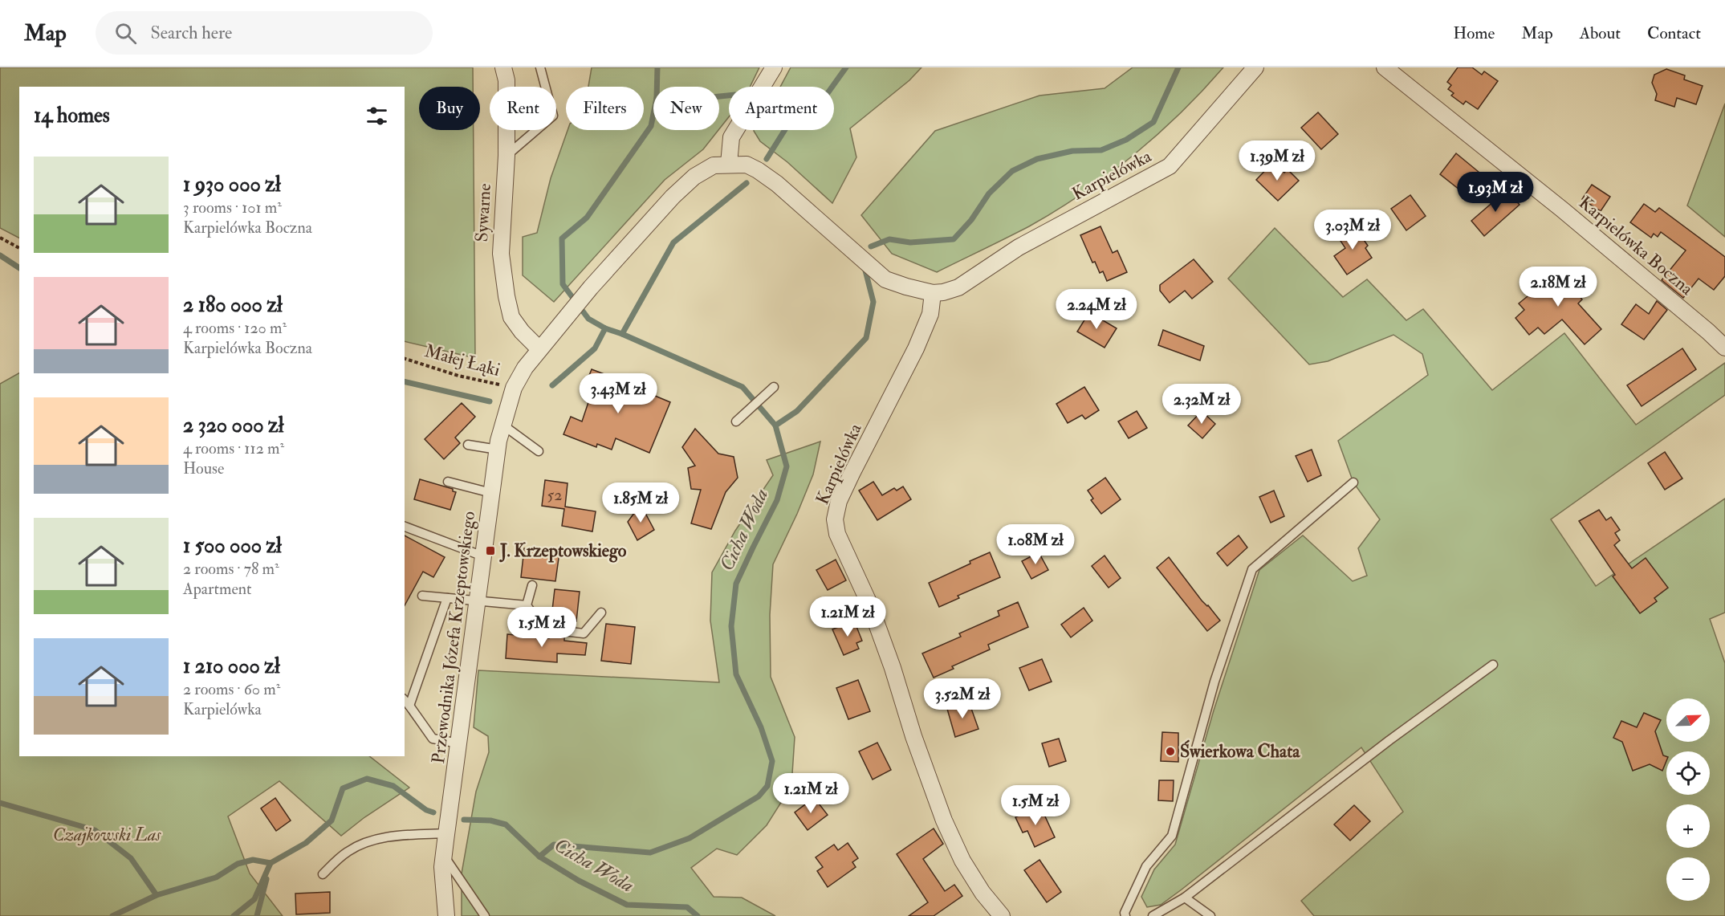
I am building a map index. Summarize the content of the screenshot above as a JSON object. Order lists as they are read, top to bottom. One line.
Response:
{"streets":{"street":["Karpielówka","Sywarne","Karpielówka Boczna","Przewodnika Józefa Krzeptowskiego"],"path":["Małej Łąki"]},"crossings":[["Karpielówka","Sywarne"],["Karpielówka","Przewodnika Józefa Krzeptowskiego"],["Małej Łąki","Przewodnika Józefa Krzeptowskiego"]],"water":["Cicha Woda"],"parks":["Czajkowski Las"],"places":{"transit":["J. Krzeptowskiego"],"other":["Świerkowa Chata"]},"house_numbers":["52"],"north":"top right","page":{"header":"Map","search":"Search here","nav":["Home","Map","About","Contact"],"chip":["Buy","Rent","Filters","New","Apartment"],"heading":"14 homes","price":["1.39M zł","1.93M zł","3.03M zł","2.18M zł","2.24M zł","3.43M zł","2.32M zł","1.85M zł","1.08M zł","1.21M zł","1.5M zł","3.52M zł","1.21M zł","1.5M zł"],"list":[{"name":"1 930 000 zł","note":"3 rooms · 101 m² · Karpielówka Boczna"},{"name":"2 180 000 zł","note":"4 rooms · 120 m² · Karpielówka Boczna"},{"name":"2 320 000 zł","note":"4 rooms · 112 m² · House"},{"name":"1 500 000 zł","note":"2 rooms · 78 m² · Apartment"},{"name":"1 210 000 zł","note":"2 rooms · 60 m² · Karpielówka"}],"map_buttons":["+","−"]}}
